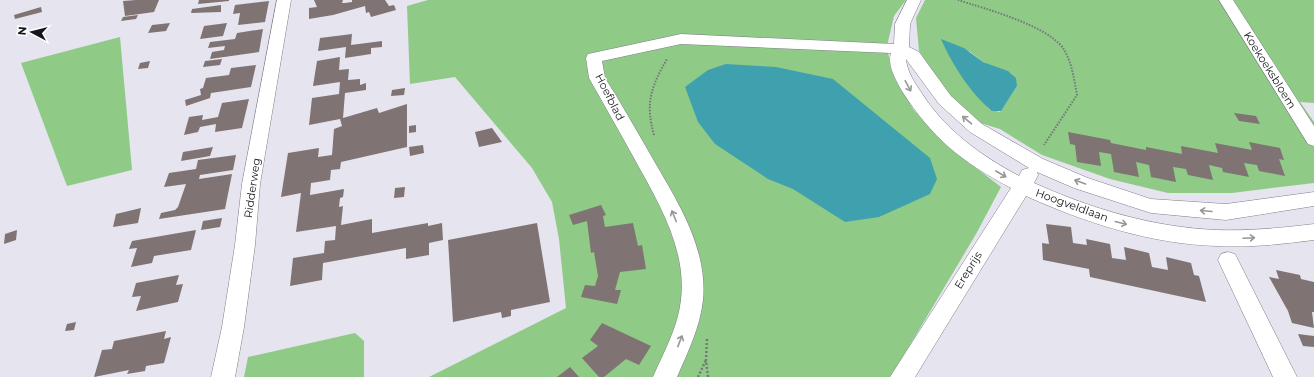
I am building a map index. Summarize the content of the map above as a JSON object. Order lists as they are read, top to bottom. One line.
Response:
{"streets":{"street":["Koekoeksbloem","Hoefblad","Ridderweg","Hoogveldlaan","Ereprijs"]},"crossings":[["Hoefblad","Hoogveldlaan"],["Hoogveldlaan","Ereprijs"]],"north":"left"}
